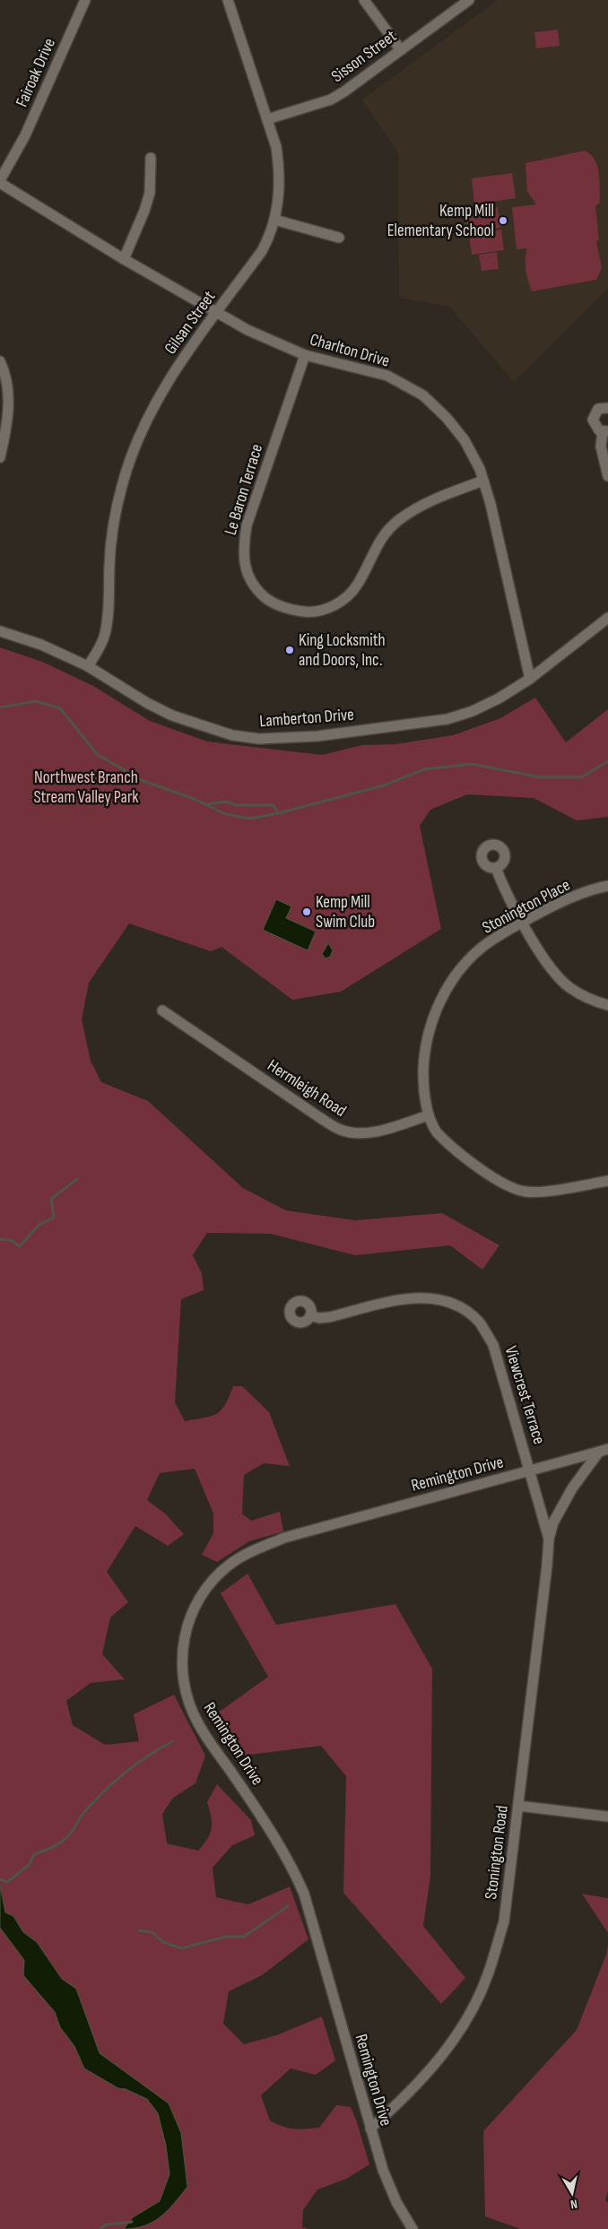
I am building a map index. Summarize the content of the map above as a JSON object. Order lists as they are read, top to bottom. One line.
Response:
{"streets":{"street":["Sisson Street","Fairoak Drive","Gilsan Street","Charlton Drive","Le Baron Terrace","Lamberton Drive","Stonington Place","Hermleigh Road","Viewcrest Terrace","Remington Drive","Stonington Road"]},"crossings":[["Sisson Street","Gilsan Street"],["Fairoak Drive","Charlton Drive"],["Gilsan Street","Charlton Drive"],["Gilsan Street","Lamberton Drive"],["Charlton Drive","Le Baron Terrace"],["Charlton Drive","Lamberton Drive"],["Stonington Place","Hermleigh Road"],["Viewcrest Terrace","Remington Drive"],["Viewcrest Terrace","Stonington Road"],["Remington Drive","Stonington Road"]],"parks":["Northwest Branch Stream Valley Park"],"places":["Kemp Mill Elementary School","King Locksmith and Doors, Inc.","Kemp Mill Swim Club"],"north":"bottom"}
